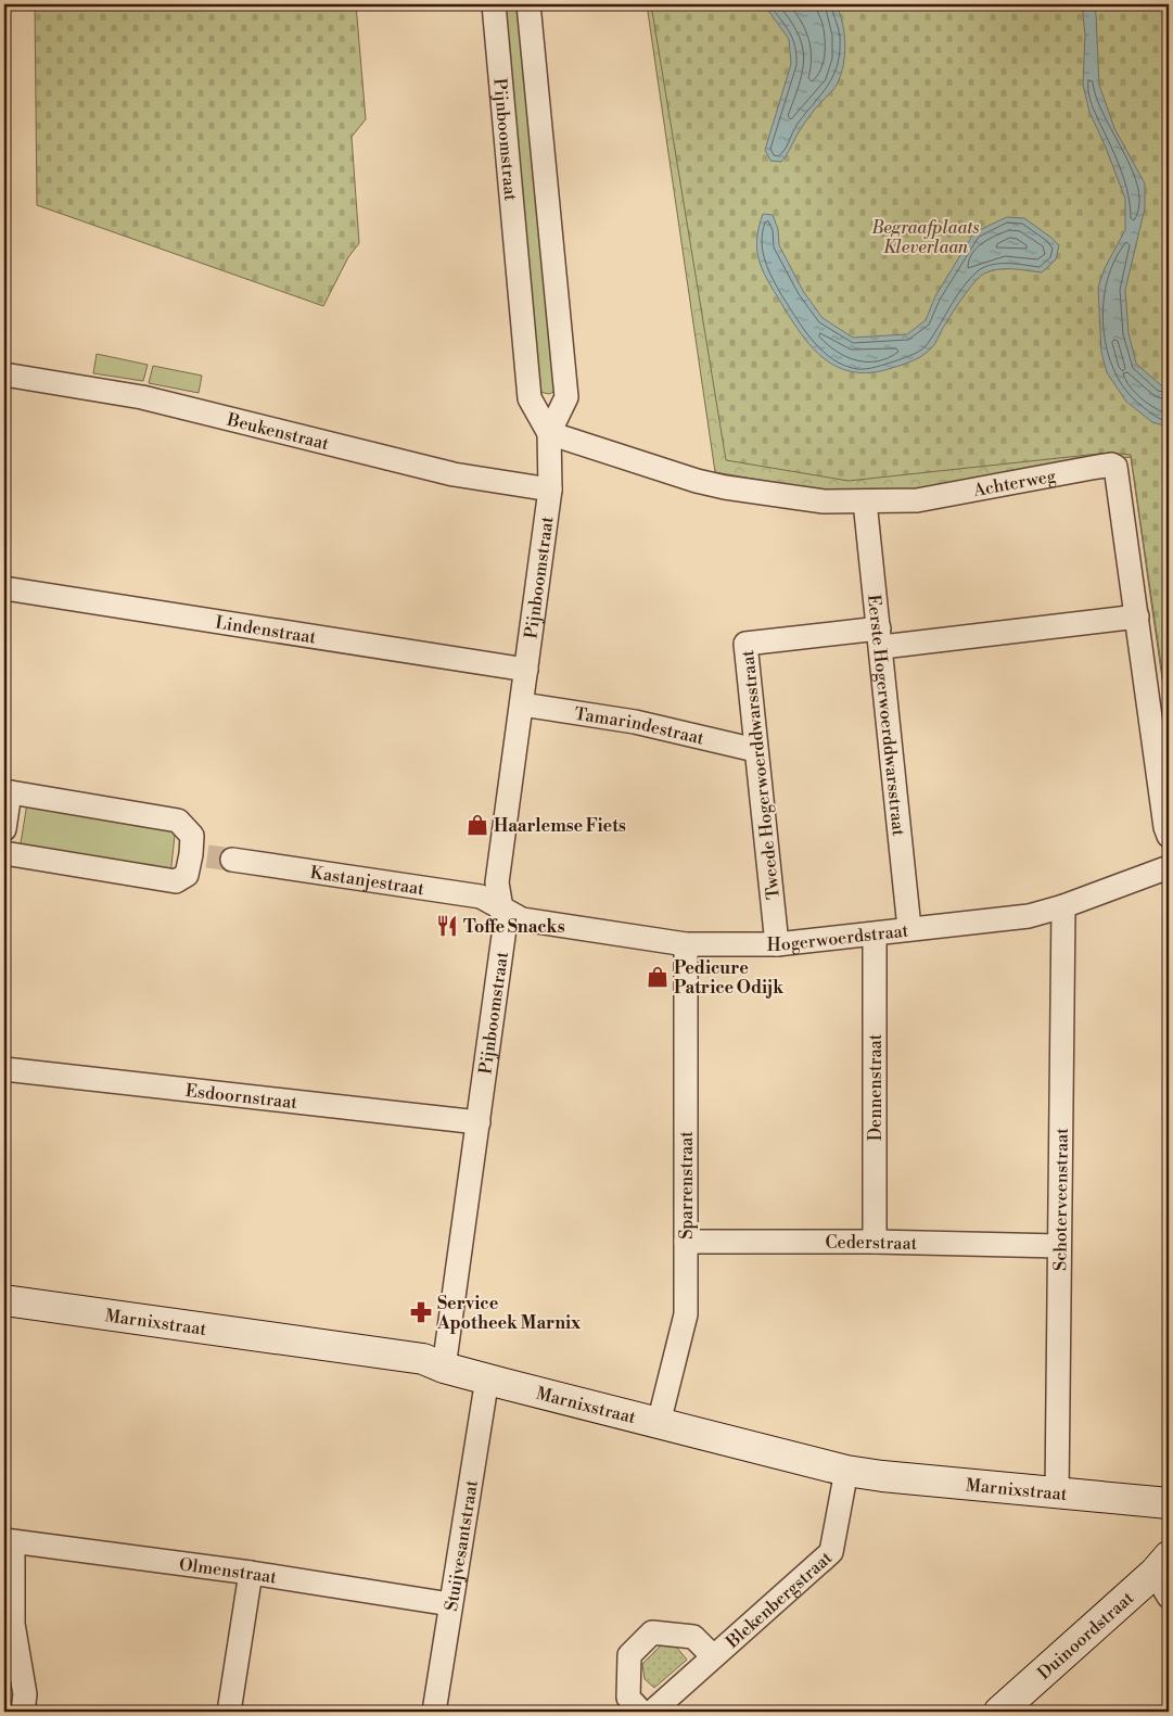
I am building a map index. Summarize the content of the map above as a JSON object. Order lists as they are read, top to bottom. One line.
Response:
{"streets":{"street":["Pijnboomstraat","Beukenstraat","Achterweg","Lindenstraat","Eerste Hogerwoerddwarsstraat","Tamarindestraat","Tweede Hogerwoerddwarsstraat","Kastanjestraat","Hogerwoerdstraat","Dennenstraat","Esdoornstraat","Sparrenstraat","Schoterveenstraat","Cederstraat","Marnixstraat","Stuijvesantstraat","Olmenstraat","Blekenbergstraat","Duinoordstraat"]},"crossings":[["Pijnboomstraat","Beukenstraat"],["Pijnboomstraat","Achterweg"],["Pijnboomstraat","Lindenstraat"],["Pijnboomstraat","Tamarindestraat"],["Pijnboomstraat","Kastanjestraat"],["Pijnboomstraat","Hogerwoerdstraat"],["Pijnboomstraat","Esdoornstraat"],["Pijnboomstraat","Marnixstraat"],["Achterweg","Eerste Hogerwoerddwarsstraat"],["Achterweg","Tweede Hogerwoerddwarsstraat"],["Eerste Hogerwoerddwarsstraat","Tweede Hogerwoerddwarsstraat"],["Eerste Hogerwoerddwarsstraat","Hogerwoerdstraat"],["Tamarindestraat","Tweede Hogerwoerddwarsstraat"],["Tweede Hogerwoerddwarsstraat","Hogerwoerdstraat"],["Kastanjestraat","Hogerwoerdstraat"],["Hogerwoerdstraat","Dennenstraat"],["Hogerwoerdstraat","Sparrenstraat"],["Hogerwoerdstraat","Schoterveenstraat"],["Dennenstraat","Cederstraat"],["Sparrenstraat","Cederstraat"],["Sparrenstraat","Marnixstraat"],["Schoterveenstraat","Cederstraat"],["Schoterveenstraat","Marnixstraat"],["Marnixstraat","Stuijvesantstraat"],["Marnixstraat","Blekenbergstraat"],["Stuijvesantstraat","Olmenstraat"]],"parks":["Begraafplaats Kleverlaan"],"places":{"shop":["Haarlemse Fiets","Pedicure Patrice Odijk"],"restaurant":["Toffe Snacks"],"pharmacy":["Service Apotheek Marnix"]}}
